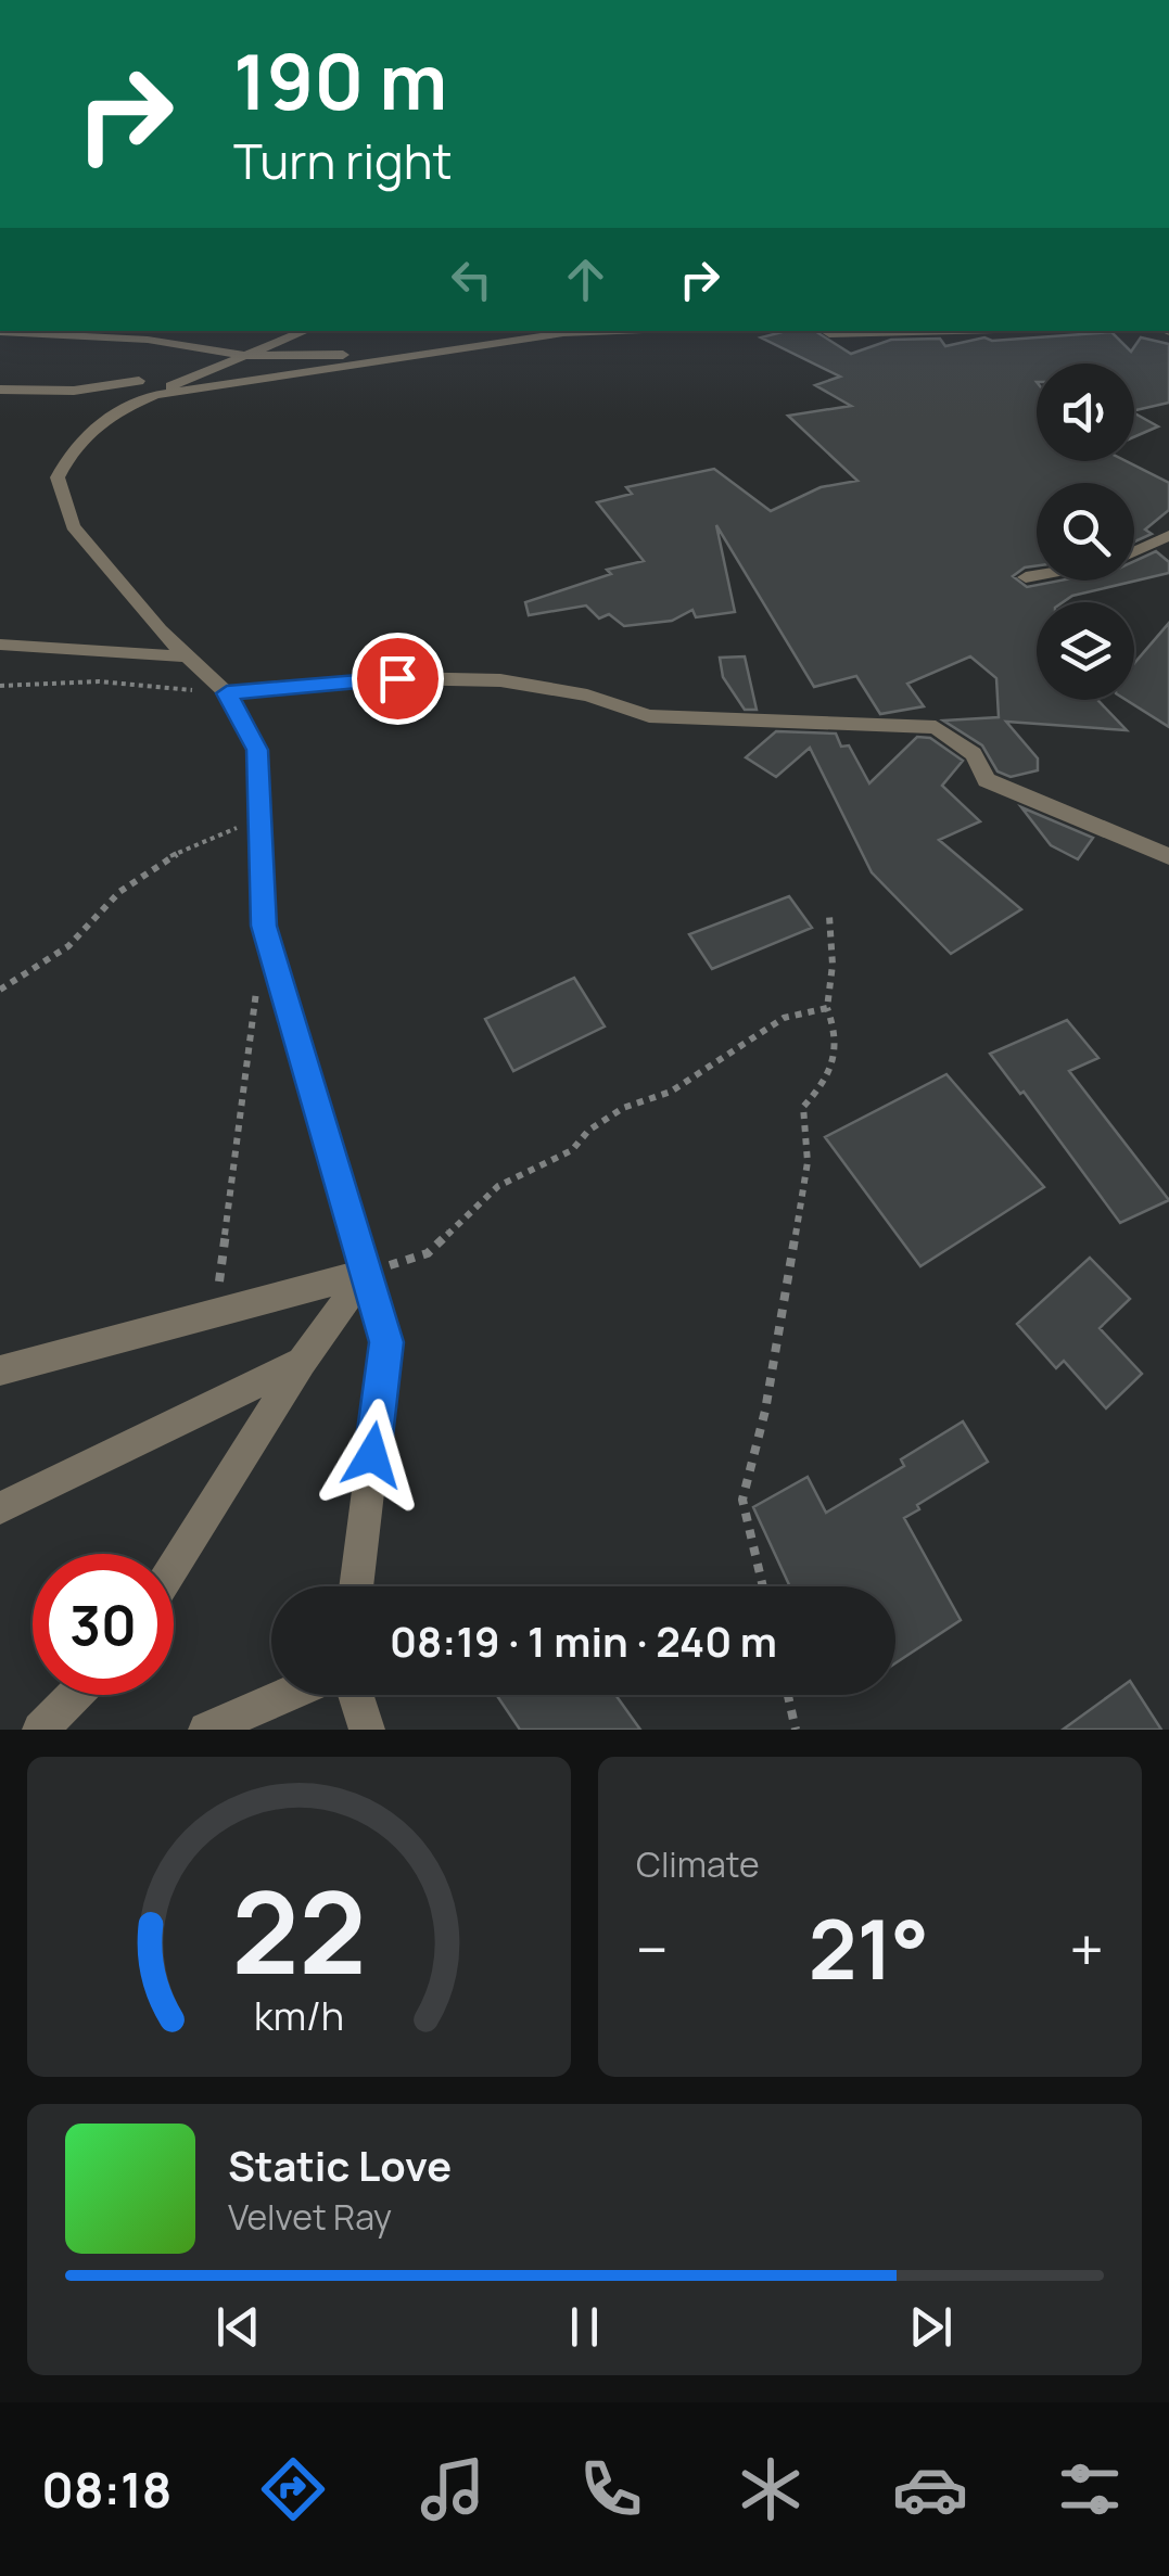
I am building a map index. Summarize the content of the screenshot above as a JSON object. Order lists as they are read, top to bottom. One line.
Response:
{"page":{"turn":["190 m","Turn right"],"limit":"30","trip":"08:19 · 1 min · 240 m","tile":"Climate","heat":["−","21°","+"],"song":["Static Love","Velvet Ray"],"tabs":"08:18","gauge":["22","km/h"]}}
